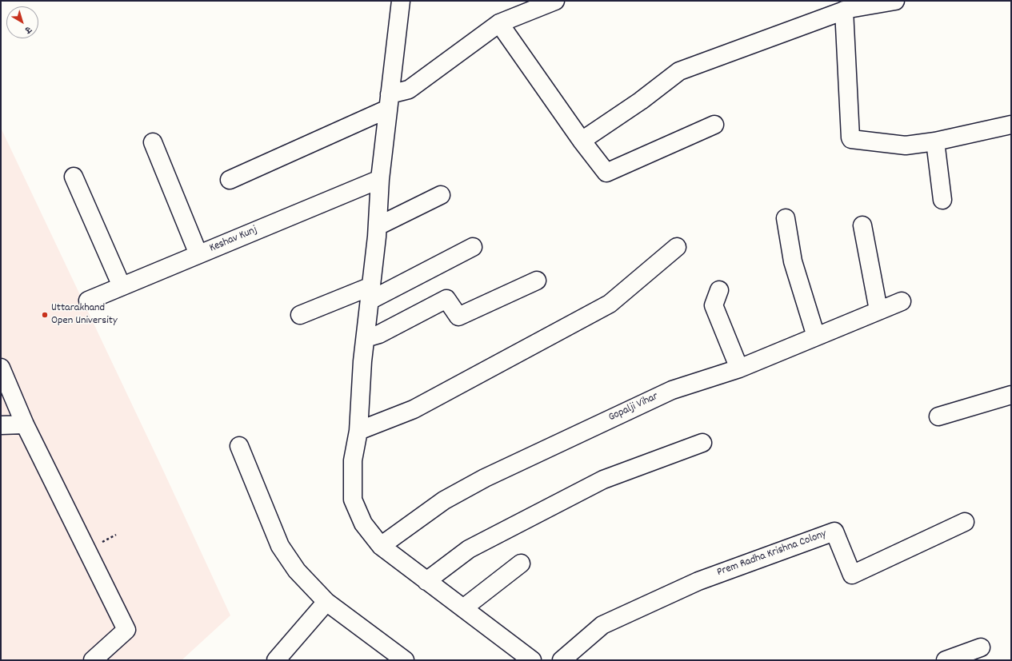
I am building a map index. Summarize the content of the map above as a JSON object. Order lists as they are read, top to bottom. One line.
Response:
{"streets":{"street":["Keshav Kunj","Gopalji Vihar","Prem Radha Krishna Colony"]},"places":["Uttarakhand Open University"],"north":"bottom right"}
